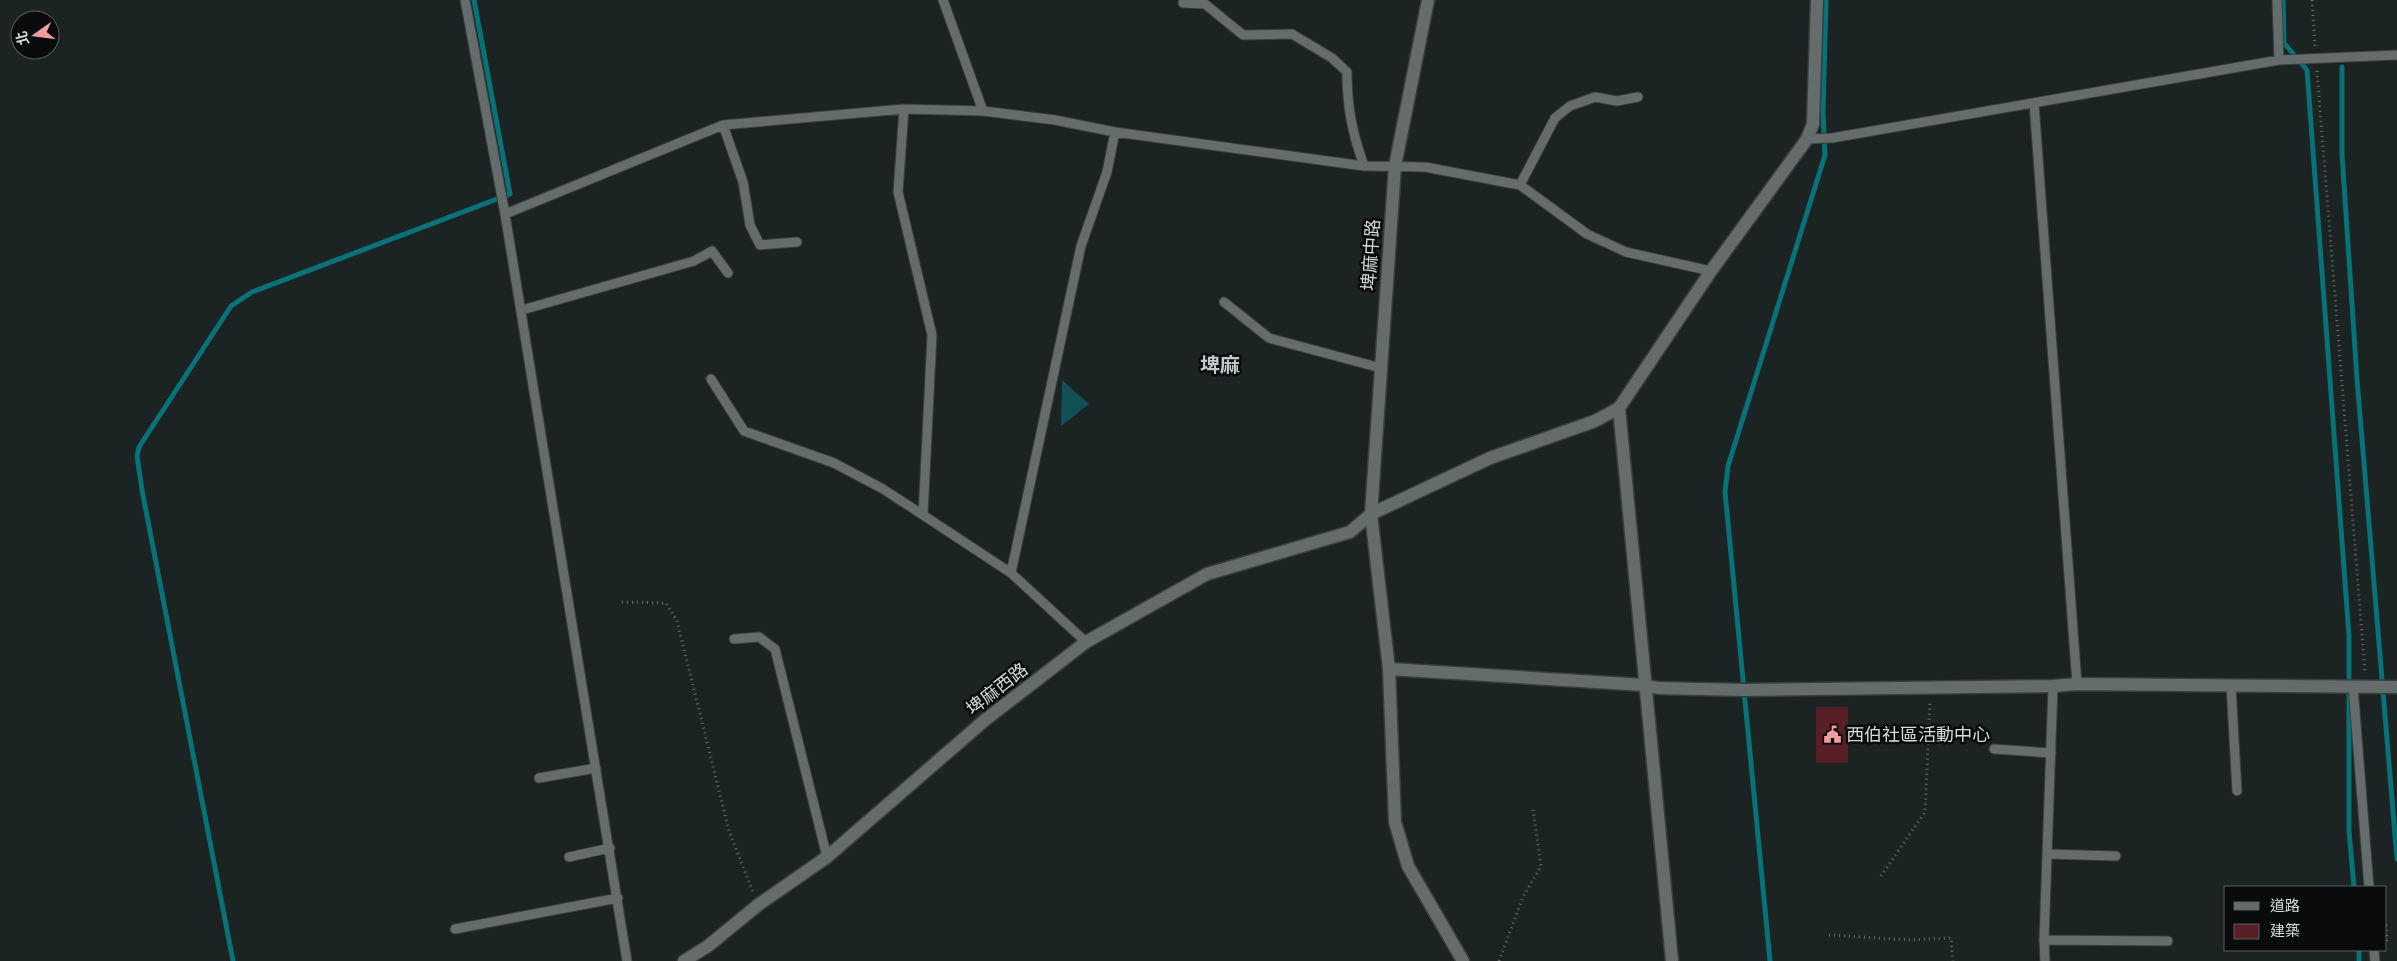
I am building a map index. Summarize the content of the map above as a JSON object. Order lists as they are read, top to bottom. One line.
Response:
{"streets":{"street":["埤麻中路","埤麻西路"]},"crossings":[["埤麻中路","埤麻西路"]],"districts":["埤麻"],"places":{"public building":["西伯社區活動中心"]},"legend":["道路","建築"],"north":"left"}
